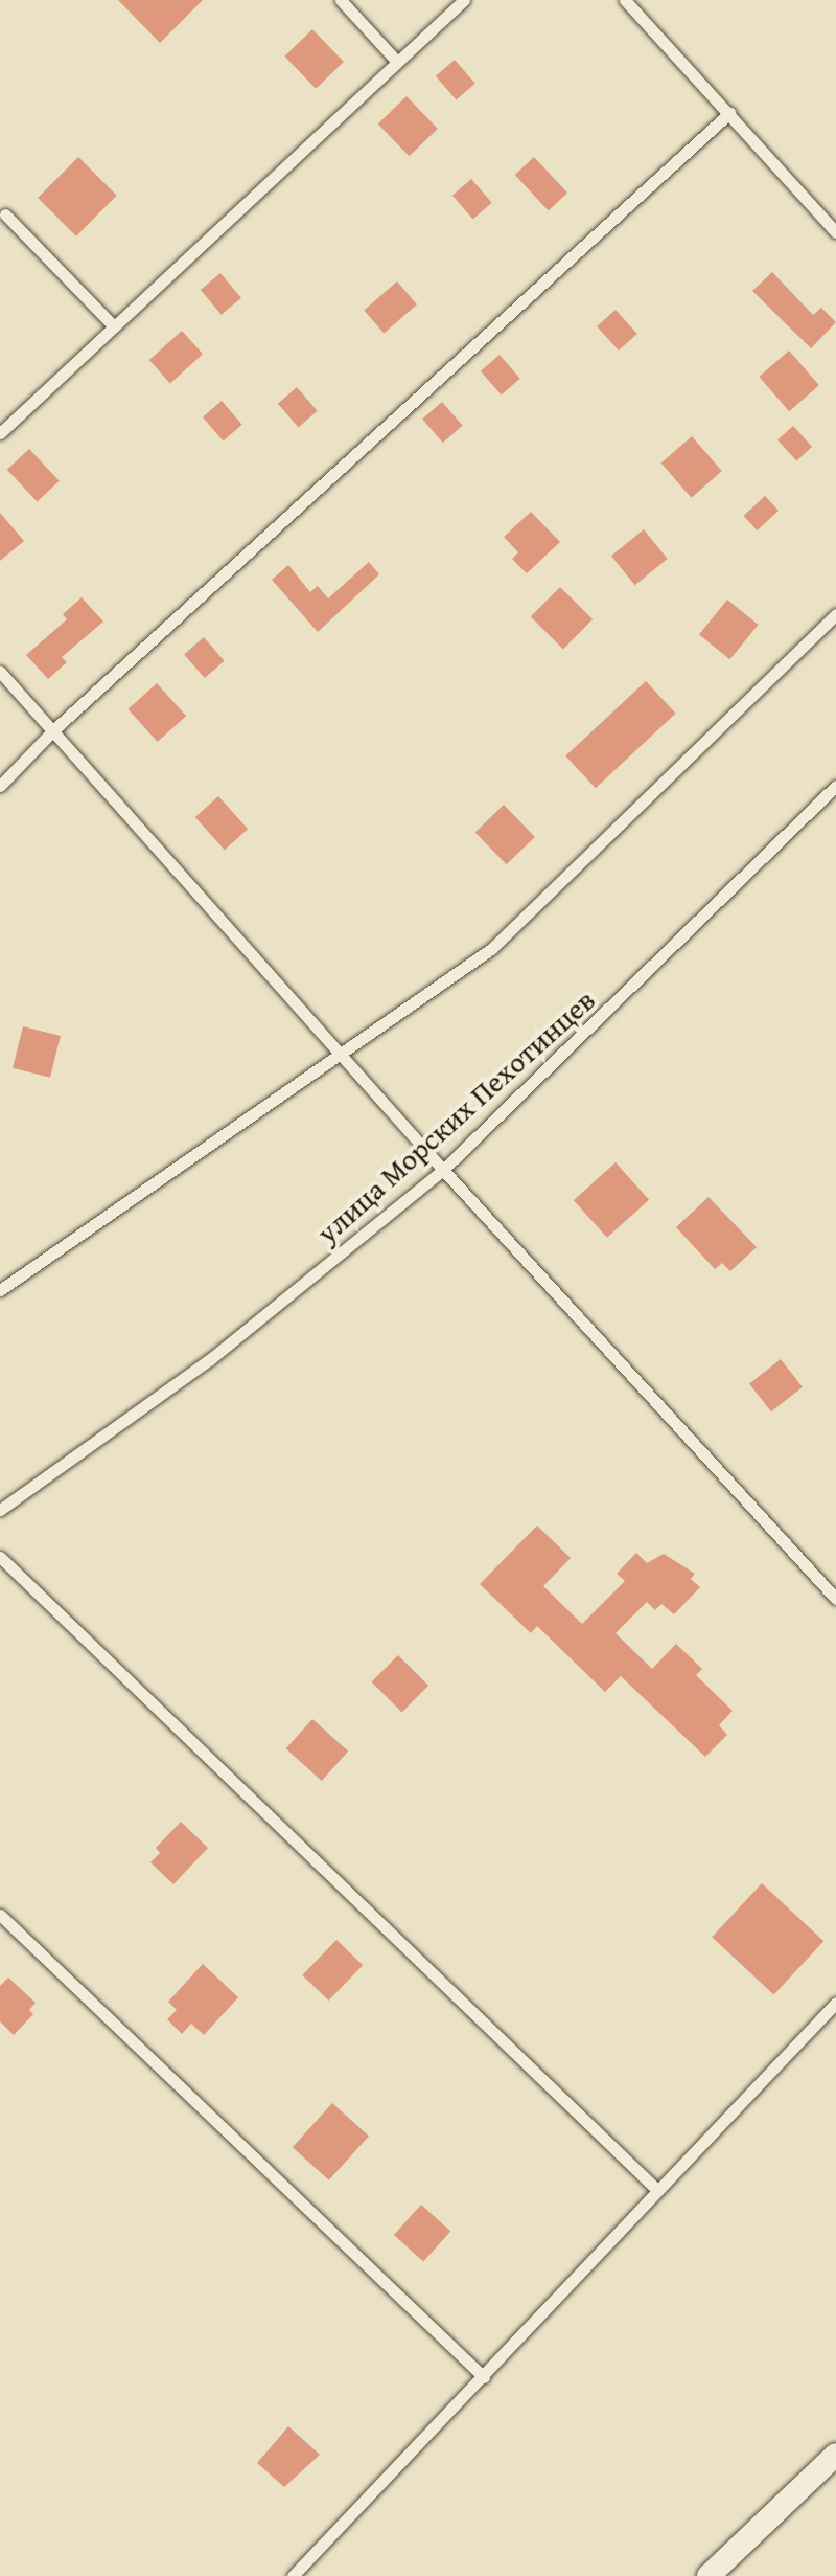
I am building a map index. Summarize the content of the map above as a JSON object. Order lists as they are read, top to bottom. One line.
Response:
{"streets":{"lane":["улица Морских Пехотинцев"]}}
